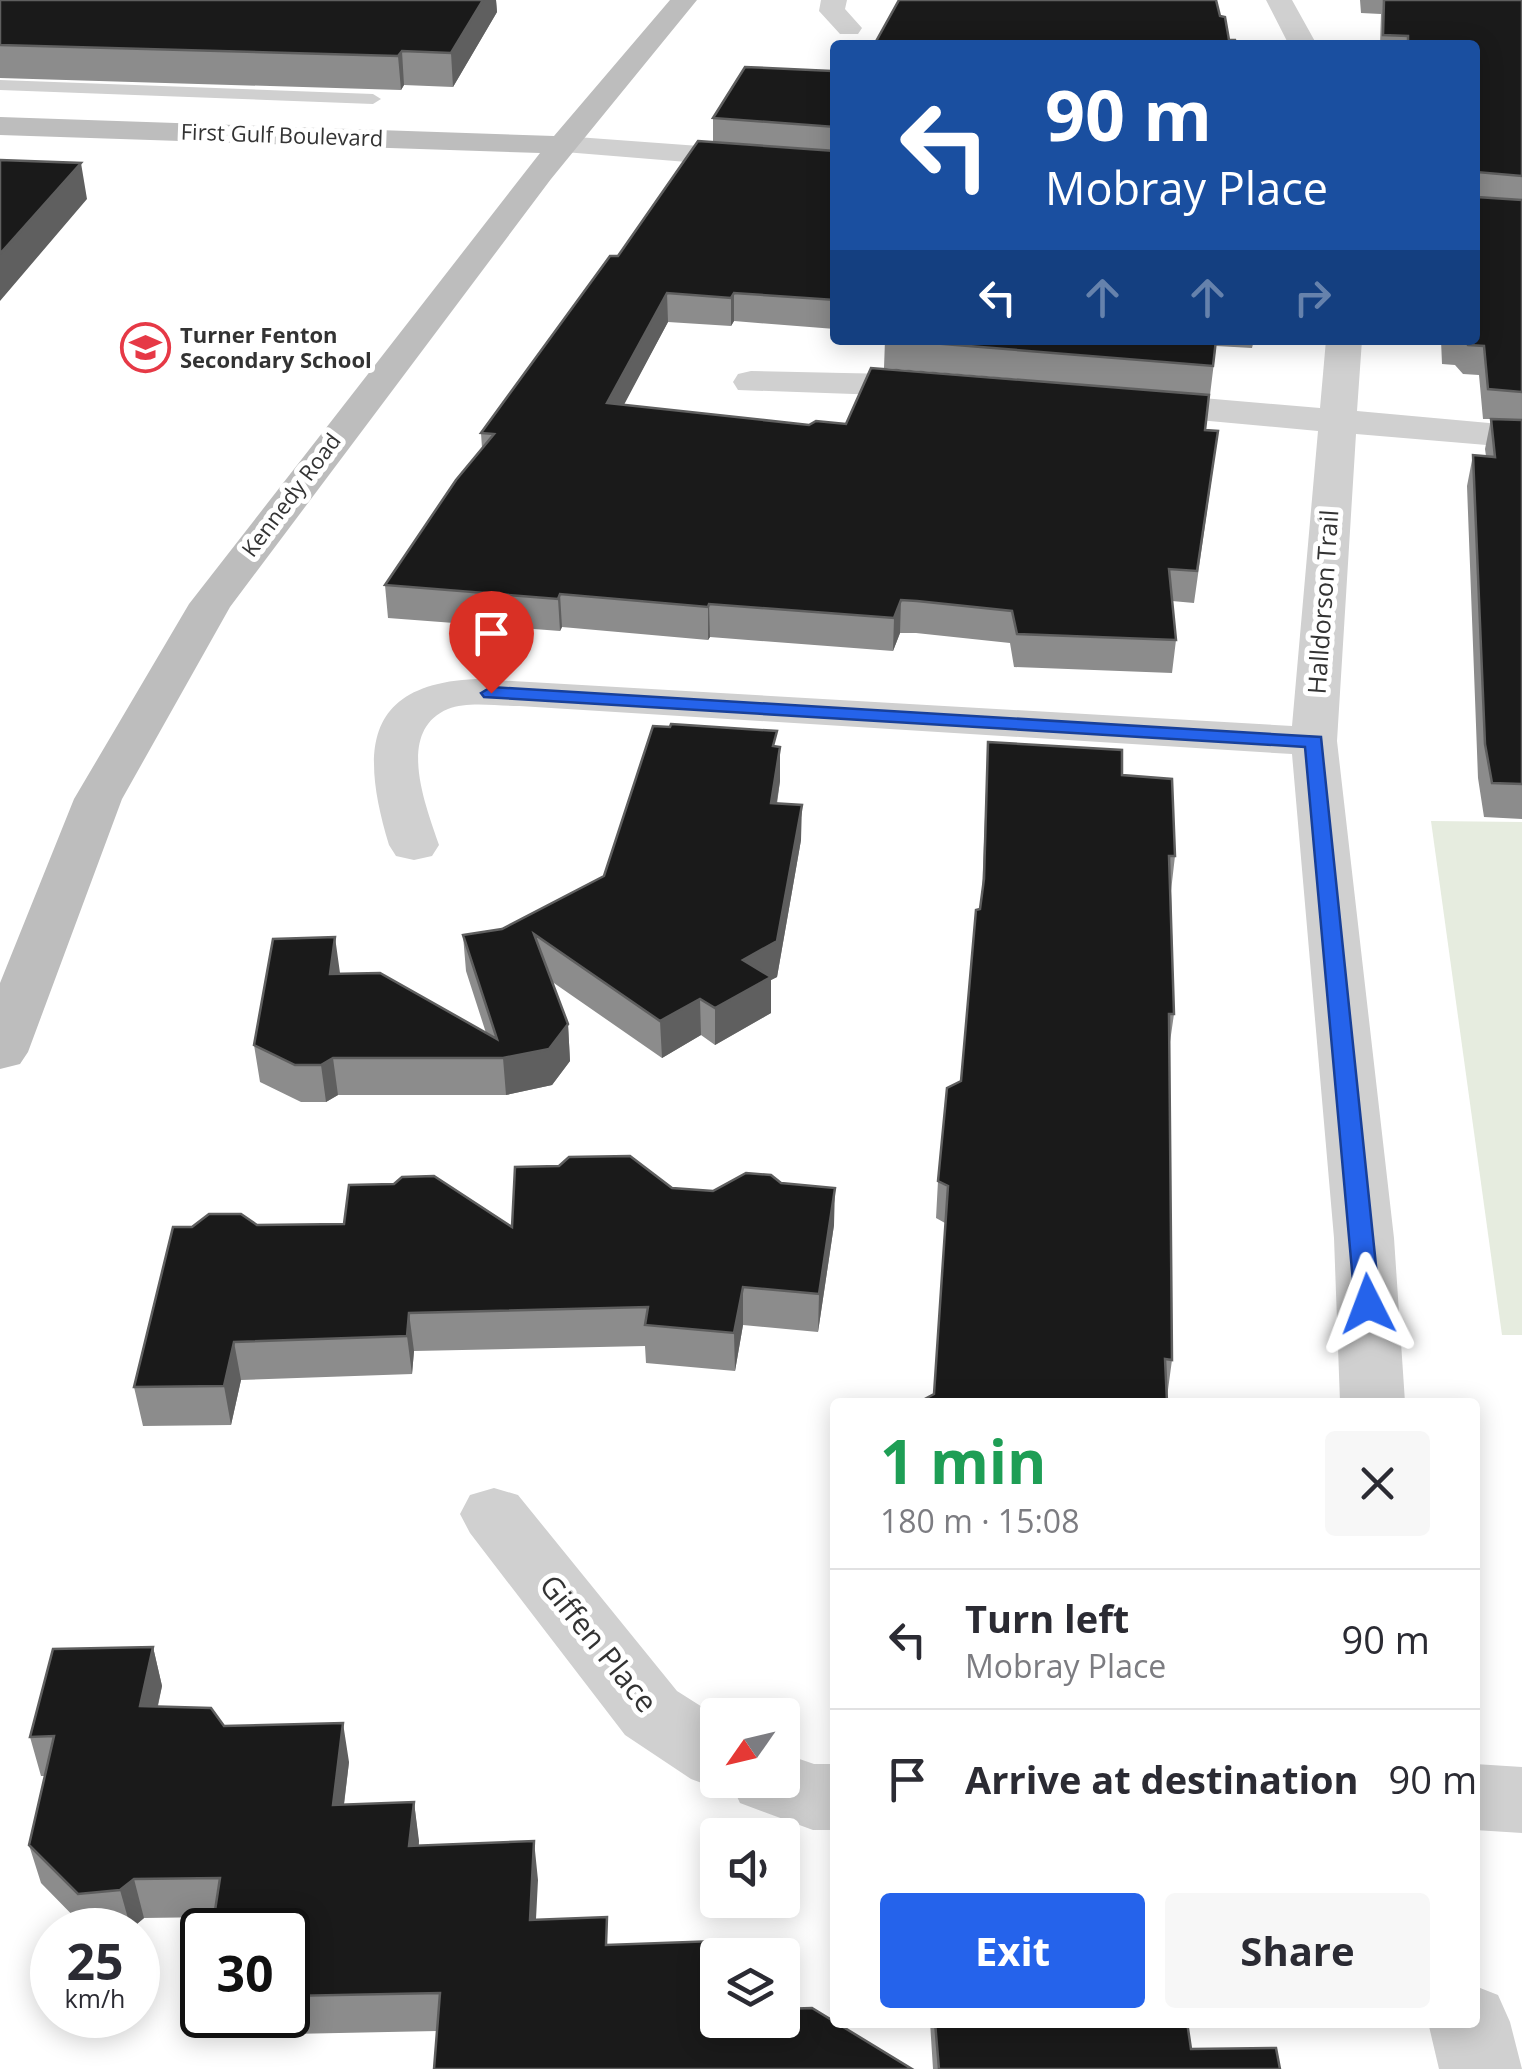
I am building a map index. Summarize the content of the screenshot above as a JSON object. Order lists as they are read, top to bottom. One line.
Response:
{"streets":{"main road":["First Gulf Boulevard","Kennedy Road"],"street":["Halldorson Trail","Giffen Place"]},"crossings":[["First Gulf Boulevard","Kennedy Road"]],"places":{"school or university":["Turner Fenton Secondary School"]},"north":"bottom left","page":{"turn":["90 m","Mobray Place"],"heading":["1 min","180 m · 15:08"],"list":[{"name":"Turn left","note":"Mobray Place","value":"90 m"},{"name":"Arrive at destination","value":"90 m"}],"buttons":["Exit","Share"],"speed":"25 km/h","limit":"30"}}
